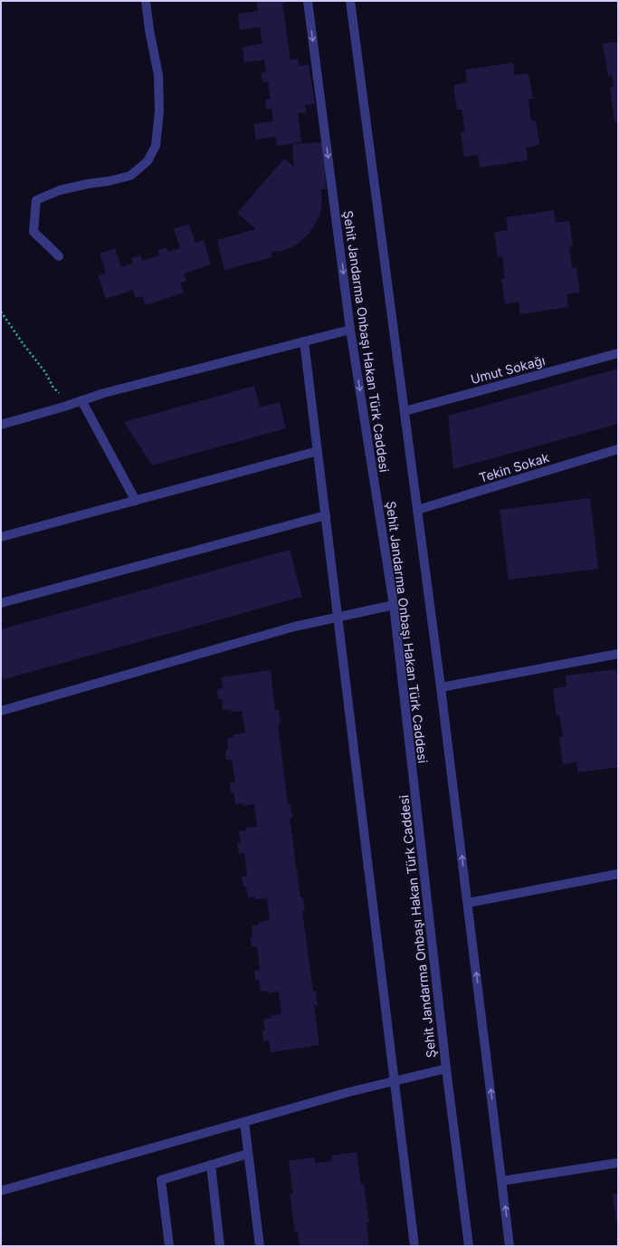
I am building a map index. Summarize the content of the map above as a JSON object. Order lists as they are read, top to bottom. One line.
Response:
{"streets":{"street":["Şehit Jandarma Onbaşı Hakan Türk Caddesi","Umut Sokağı","Tekin Sokak"]},"crossings":[["Şehit Jandarma Onbaşı Hakan Türk Caddesi","Umut Sokağı"],["Şehit Jandarma Onbaşı Hakan Türk Caddesi","Tekin Sokak"]]}
